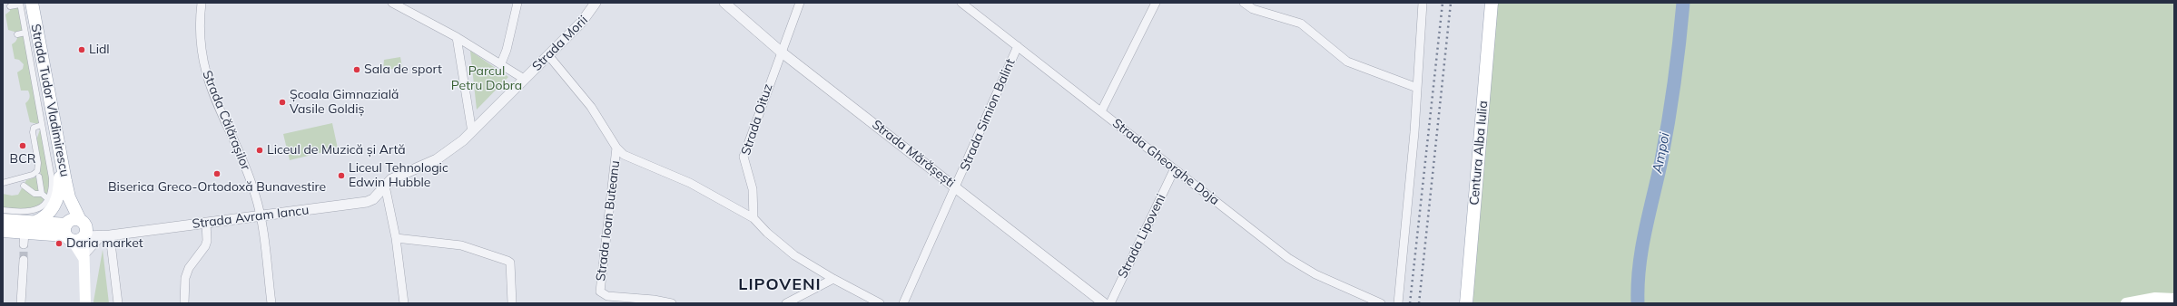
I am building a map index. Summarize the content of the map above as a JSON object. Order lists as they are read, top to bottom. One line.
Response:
{"streets":{"main road":["Strada Tudor Vladimirescu","Centura Alba Iulia"],"street":["Strada Morii","Strada Simion Balint","Strada Oituz","Strada Călărașilor","Strada Mărășești","Strada Gheorghe Doja","Strada Avram Iancu","Strada Ioan Buteanu","Strada Lipoveni"]},"crossings":[["Strada Morii","Strada Avram Iancu"],["Strada Morii","Strada Ioan Buteanu"],["Strada Tudor Vladimirescu","Strada Avram Iancu"],["Strada Simion Balint","Strada Mărășești"],["Strada Simion Balint","Strada Gheorghe Doja"],["Strada Oituz","Strada Mărășești"],["Strada Oituz","Strada Ioan Buteanu"],["Strada Călărașilor","Strada Avram Iancu"],["Strada Gheorghe Doja","Strada Lipoveni"]],"districts":["LIPOVENI"],"water":["Ampoi"],"parks":["Parcul Petru Dobra"],"places":["Lidl","Sala de sport","Școala Gimnazială Vasile Goldiș","BCR","Liceul de Muzică și Artă","Biserica Greco-Ortodoxă Bunavestire","Liceul Tehnologic Edwin Hubble","Daria market"]}
